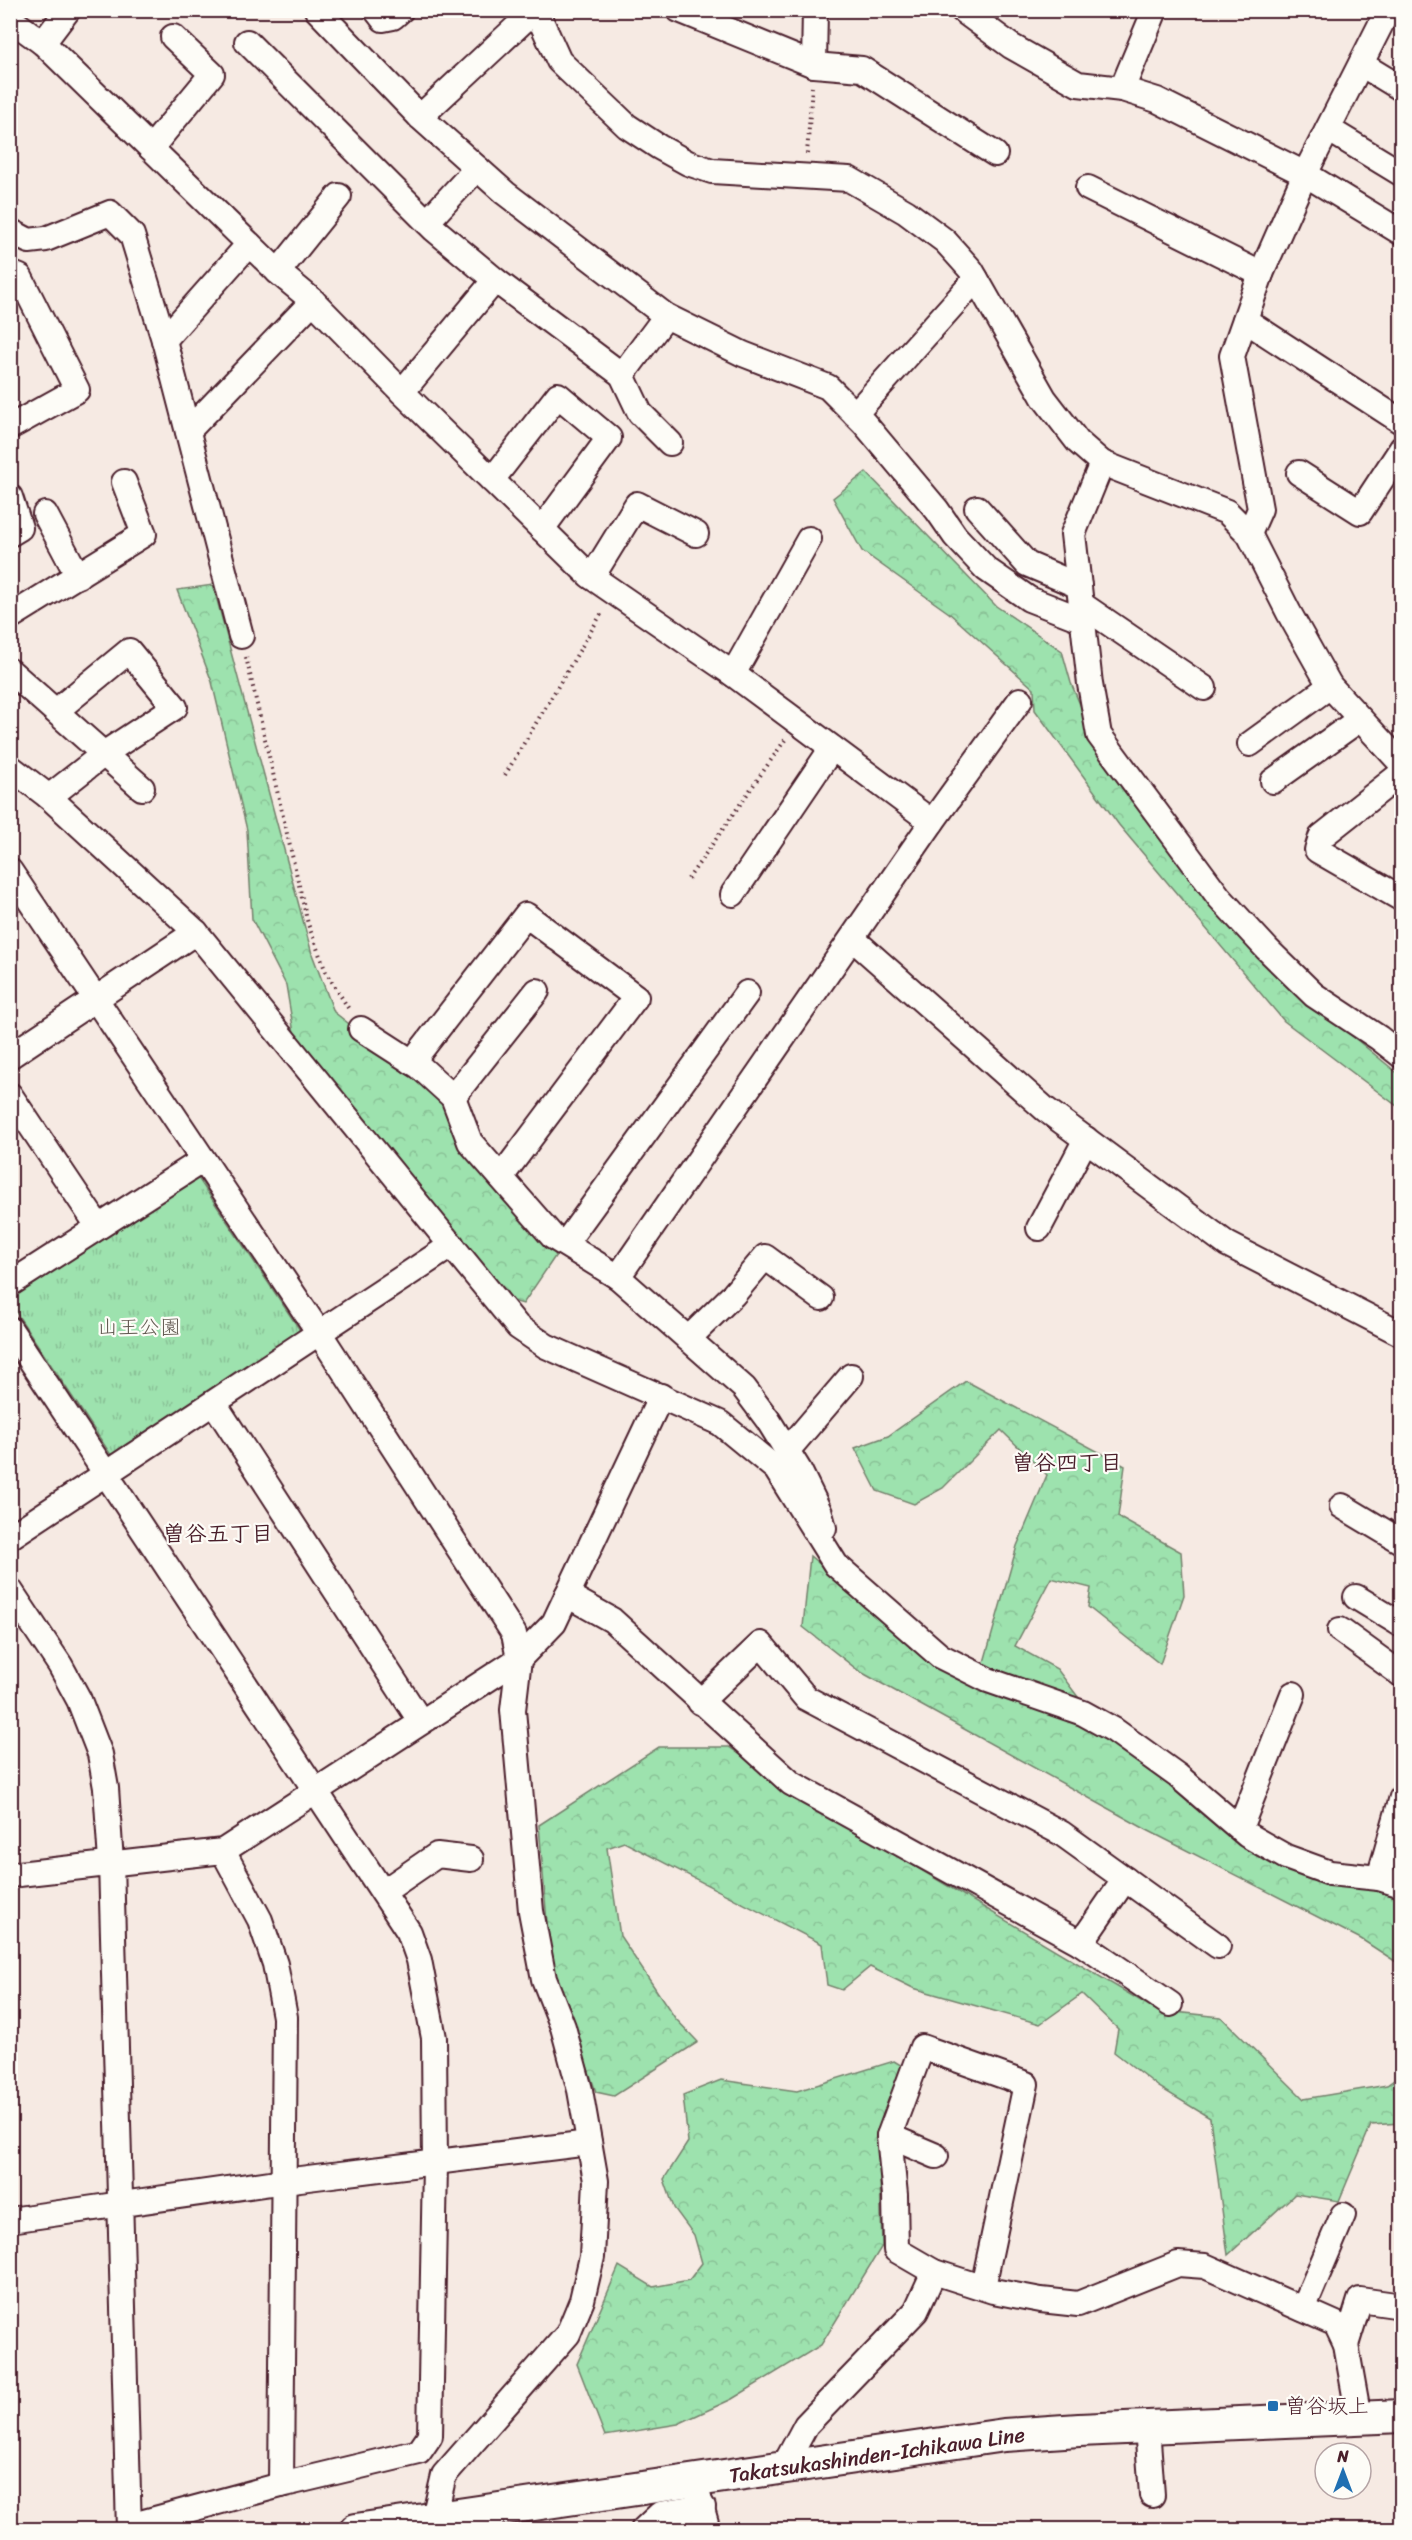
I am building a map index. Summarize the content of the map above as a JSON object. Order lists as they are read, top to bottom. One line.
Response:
{"streets":{"main road":["Takatsukashinden-Ichikawa Line"]},"districts":["曽谷四丁目","曽谷五丁目"],"parks":["山王公園"],"places":{"transit":["曽谷坂上"]},"north":"top"}
